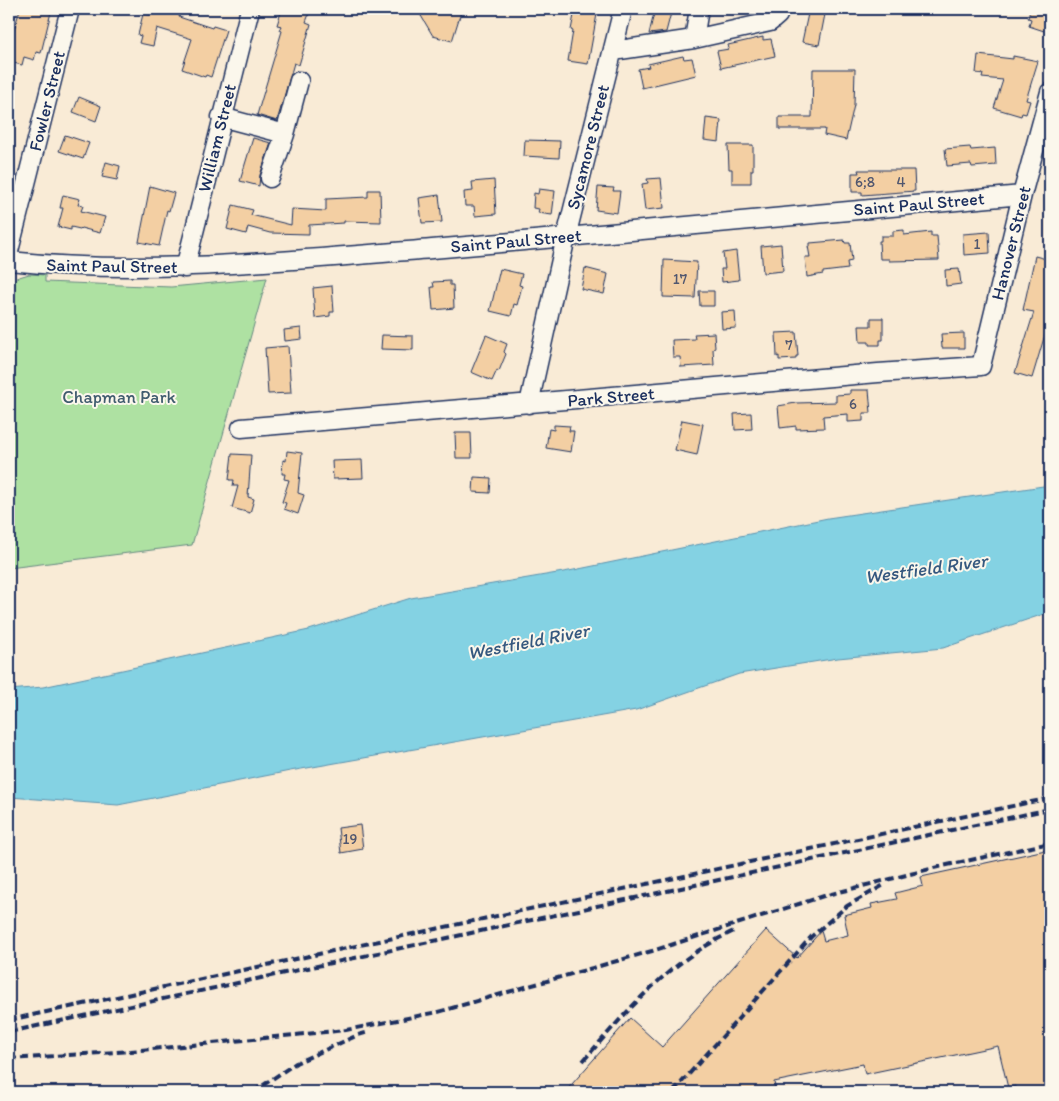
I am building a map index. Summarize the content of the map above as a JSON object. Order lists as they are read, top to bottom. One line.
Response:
{"streets":{"street":["Fowler Street","William Street","Sycamore Street","Saint Paul Street","Hanover Street","Park Street"]},"crossings":[["William Street","Saint Paul Street"],["Sycamore Street","Saint Paul Street"],["Sycamore Street","Park Street"],["Saint Paul Street","Hanover Street"],["Hanover Street","Park Street"]],"water":["Westfield River"],"parks":["Chapman Park"],"house_numbers":["6;8","4","1","17","7","6","19"]}
